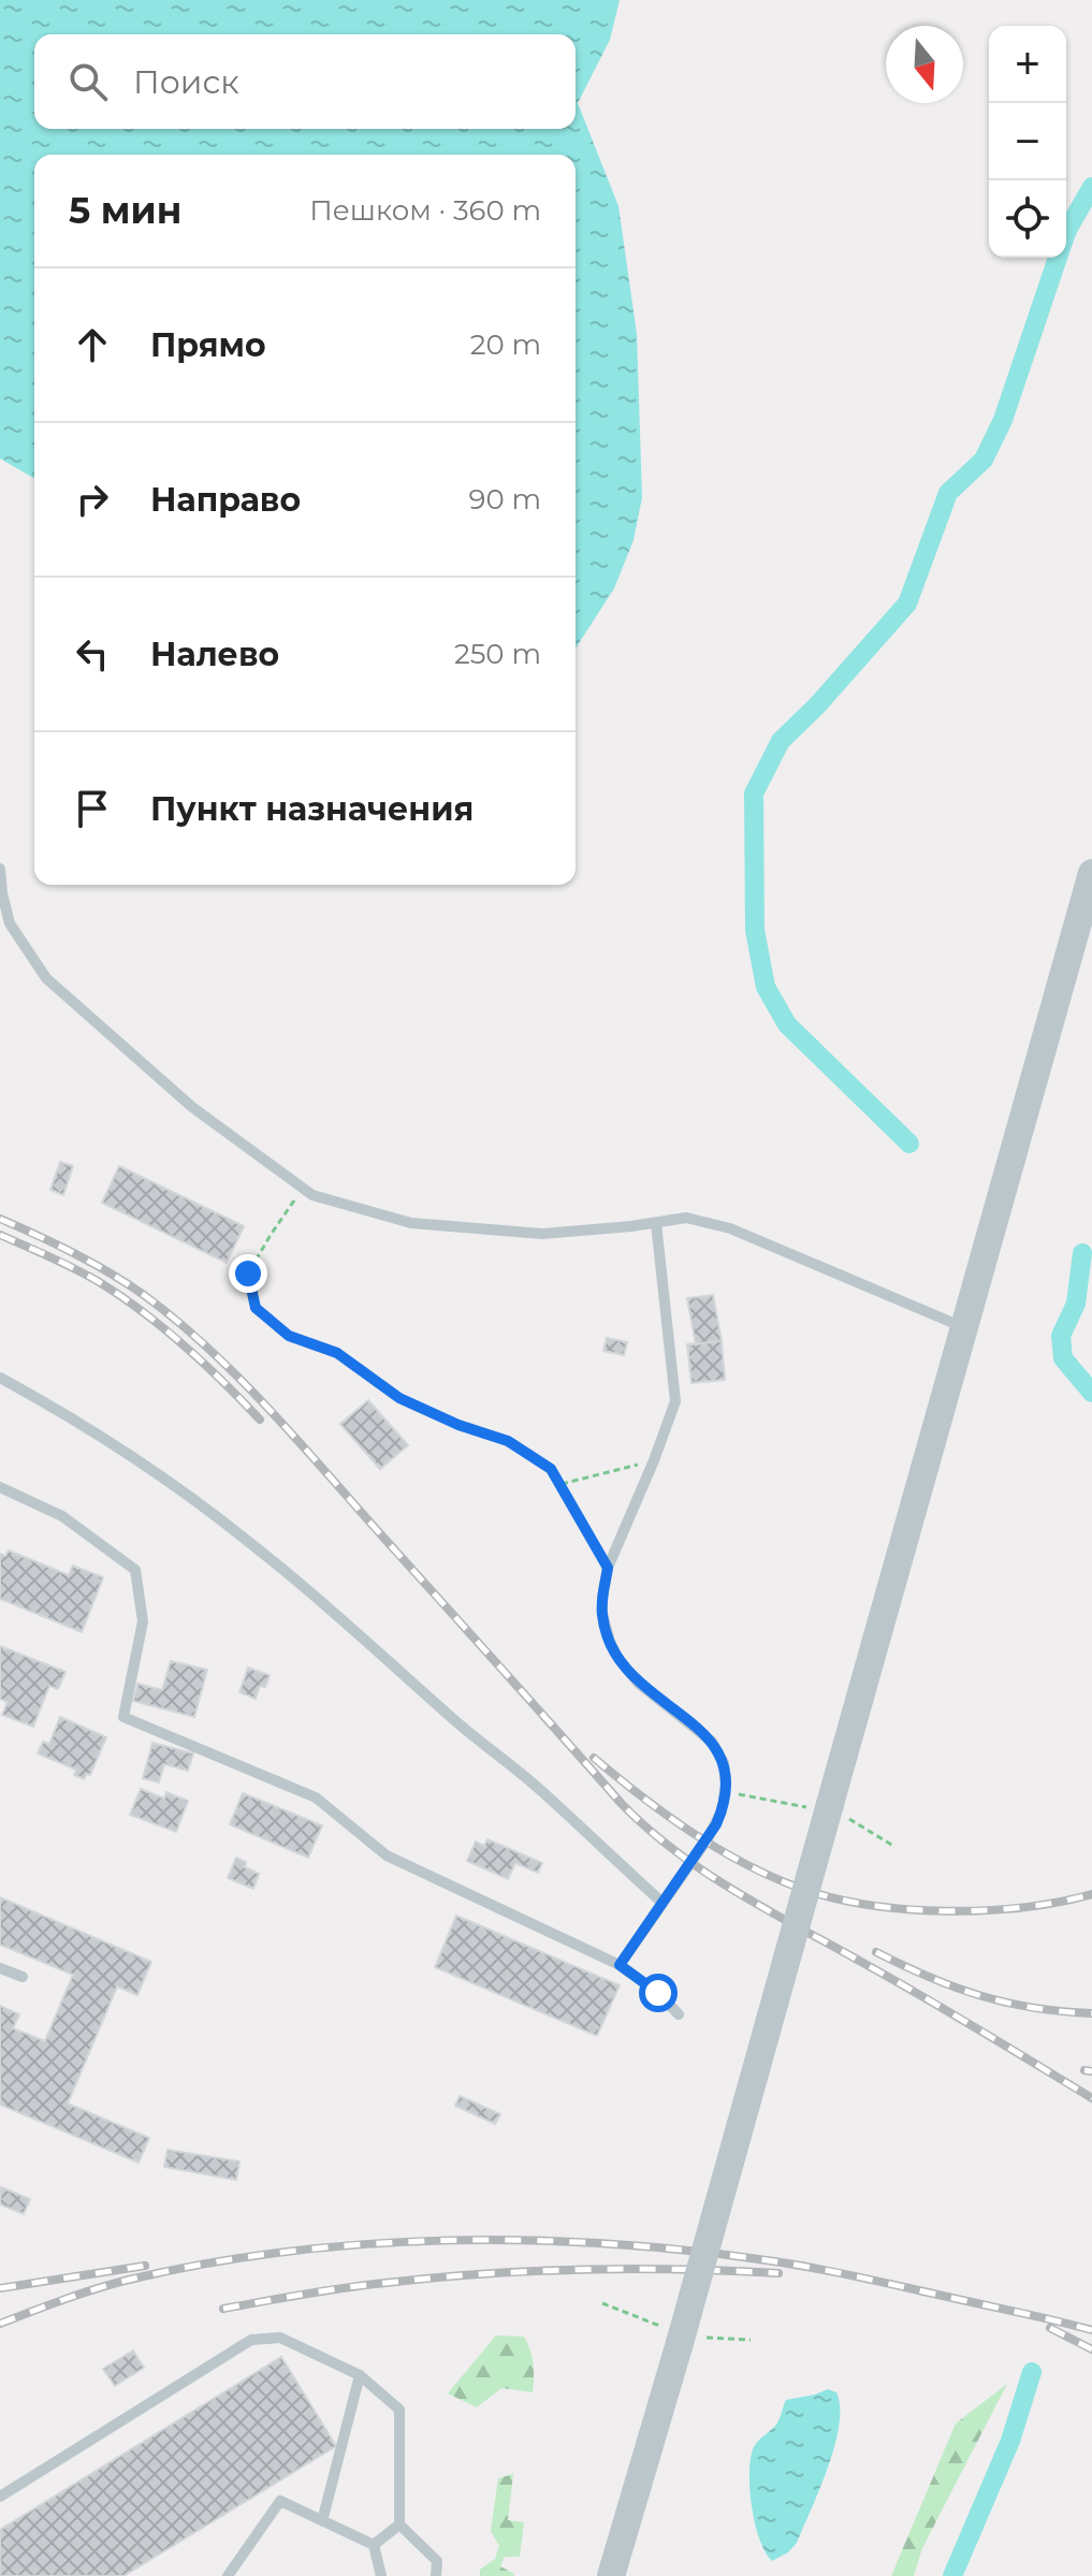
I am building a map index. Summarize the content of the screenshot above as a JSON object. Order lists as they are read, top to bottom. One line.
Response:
{"north":"bottom","page":{"map_buttons":["+","−"],"search":"Поиск","heading":["5 мин","Пешком · 360 m"],"list":[["Прямо","20 m"],["Направо","90 m"],["Налево","250 m"],"Пункт назначения"]}}
